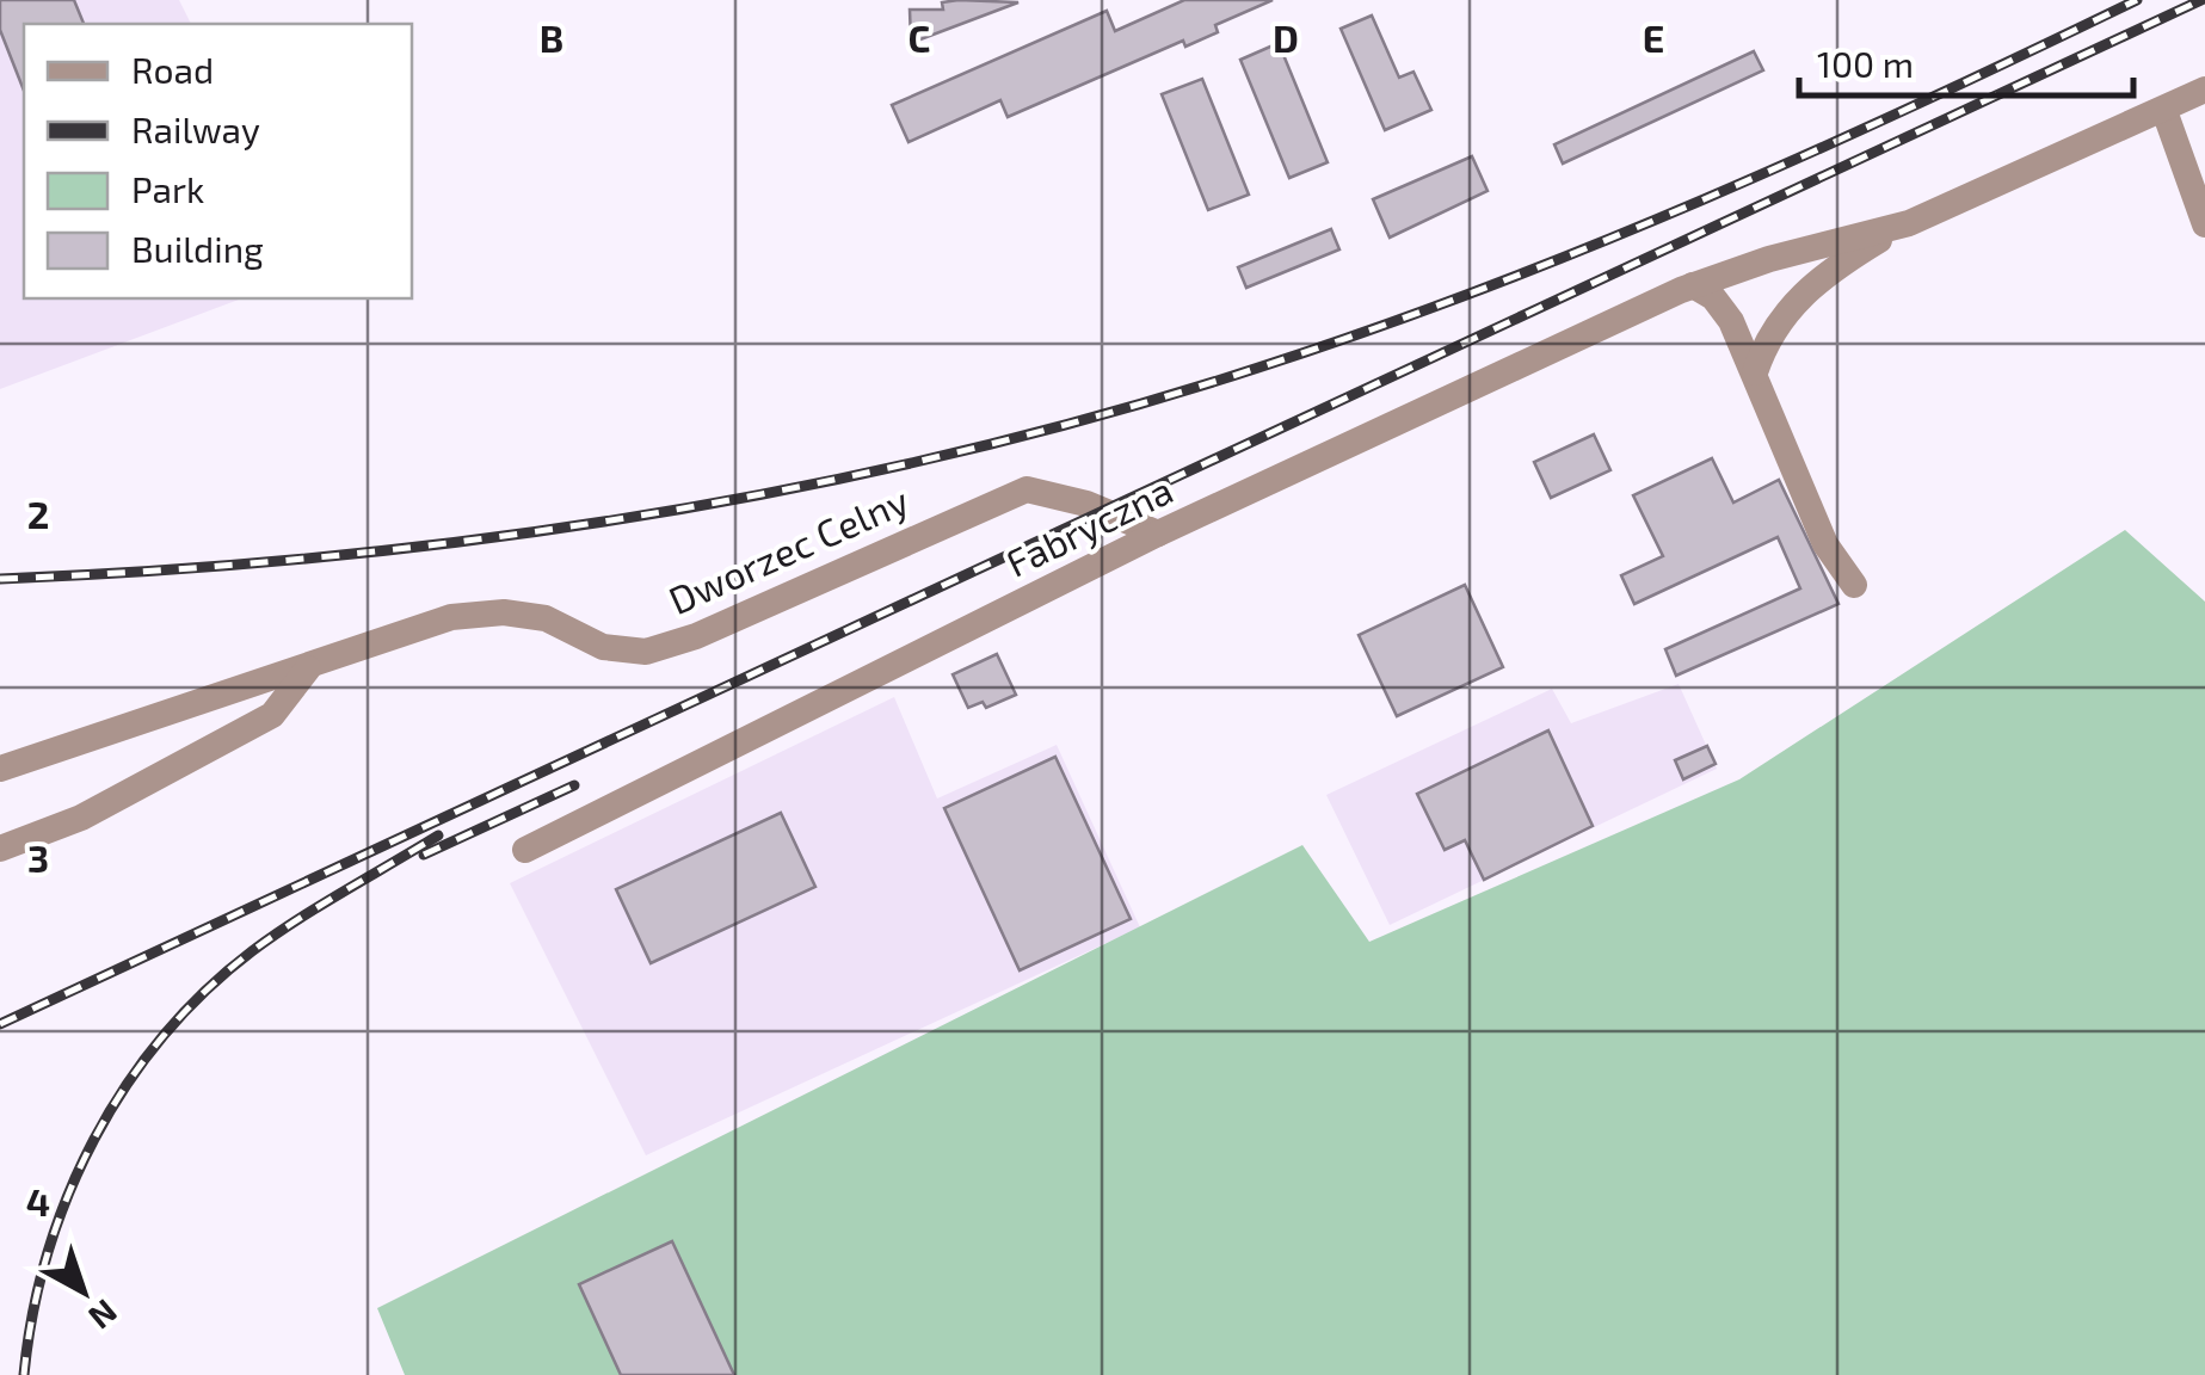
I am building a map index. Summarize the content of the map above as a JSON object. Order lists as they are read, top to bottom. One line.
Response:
{"streets":{"street":["Fabryczna","Dworzec Celny"]},"crossings":[["Fabryczna","Dworzec Celny"]],"legend":["Road","Railway","Park","Building"],"scale_bar":"100 m","north":"bottom right","grid":{"columns":["B","C","D","E"],"rows":["2","3","4"]}}
